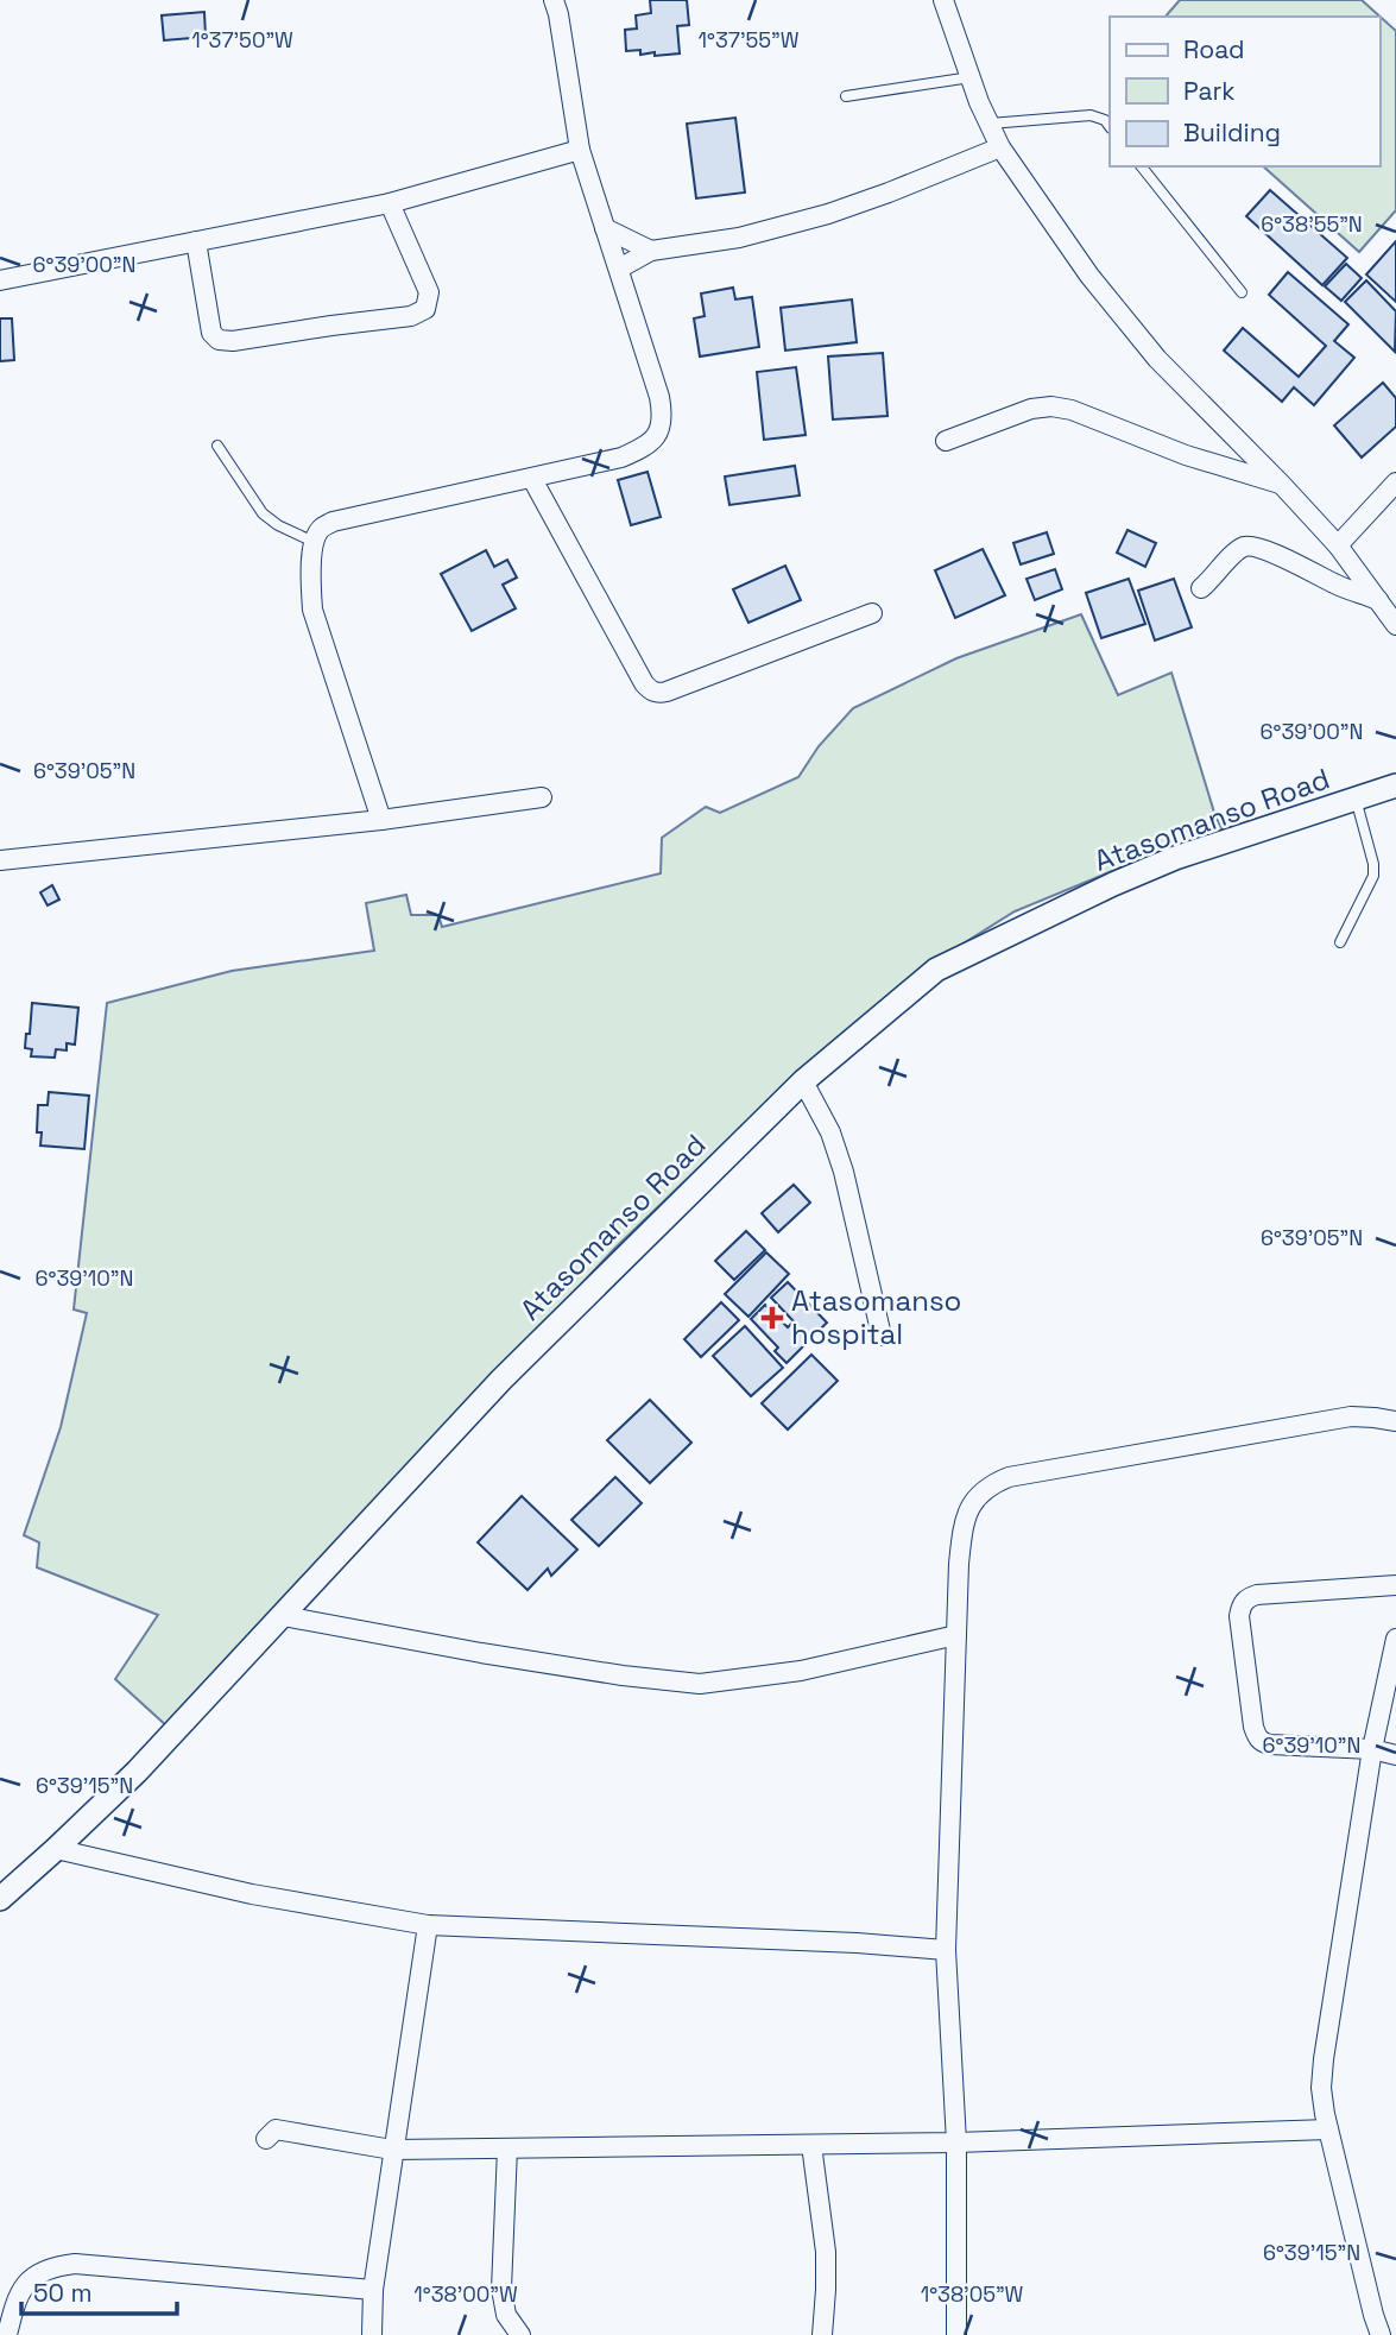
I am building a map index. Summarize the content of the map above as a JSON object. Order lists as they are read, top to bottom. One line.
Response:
{"streets":{"street":["Atasomanso Road"]},"places":{"health":["Atasomanso hospital"]},"legend":["Road","Park","Building"],"scale_bar":"50 m","coordinates":["1°37'50\"W","1°37'55\"W","6°38'55\"N","6°39'00\"N","6°39'05\"N","6°39'10\"N","6°39'15\"N","1°38'00\"W","1°38'05\"W"]}
